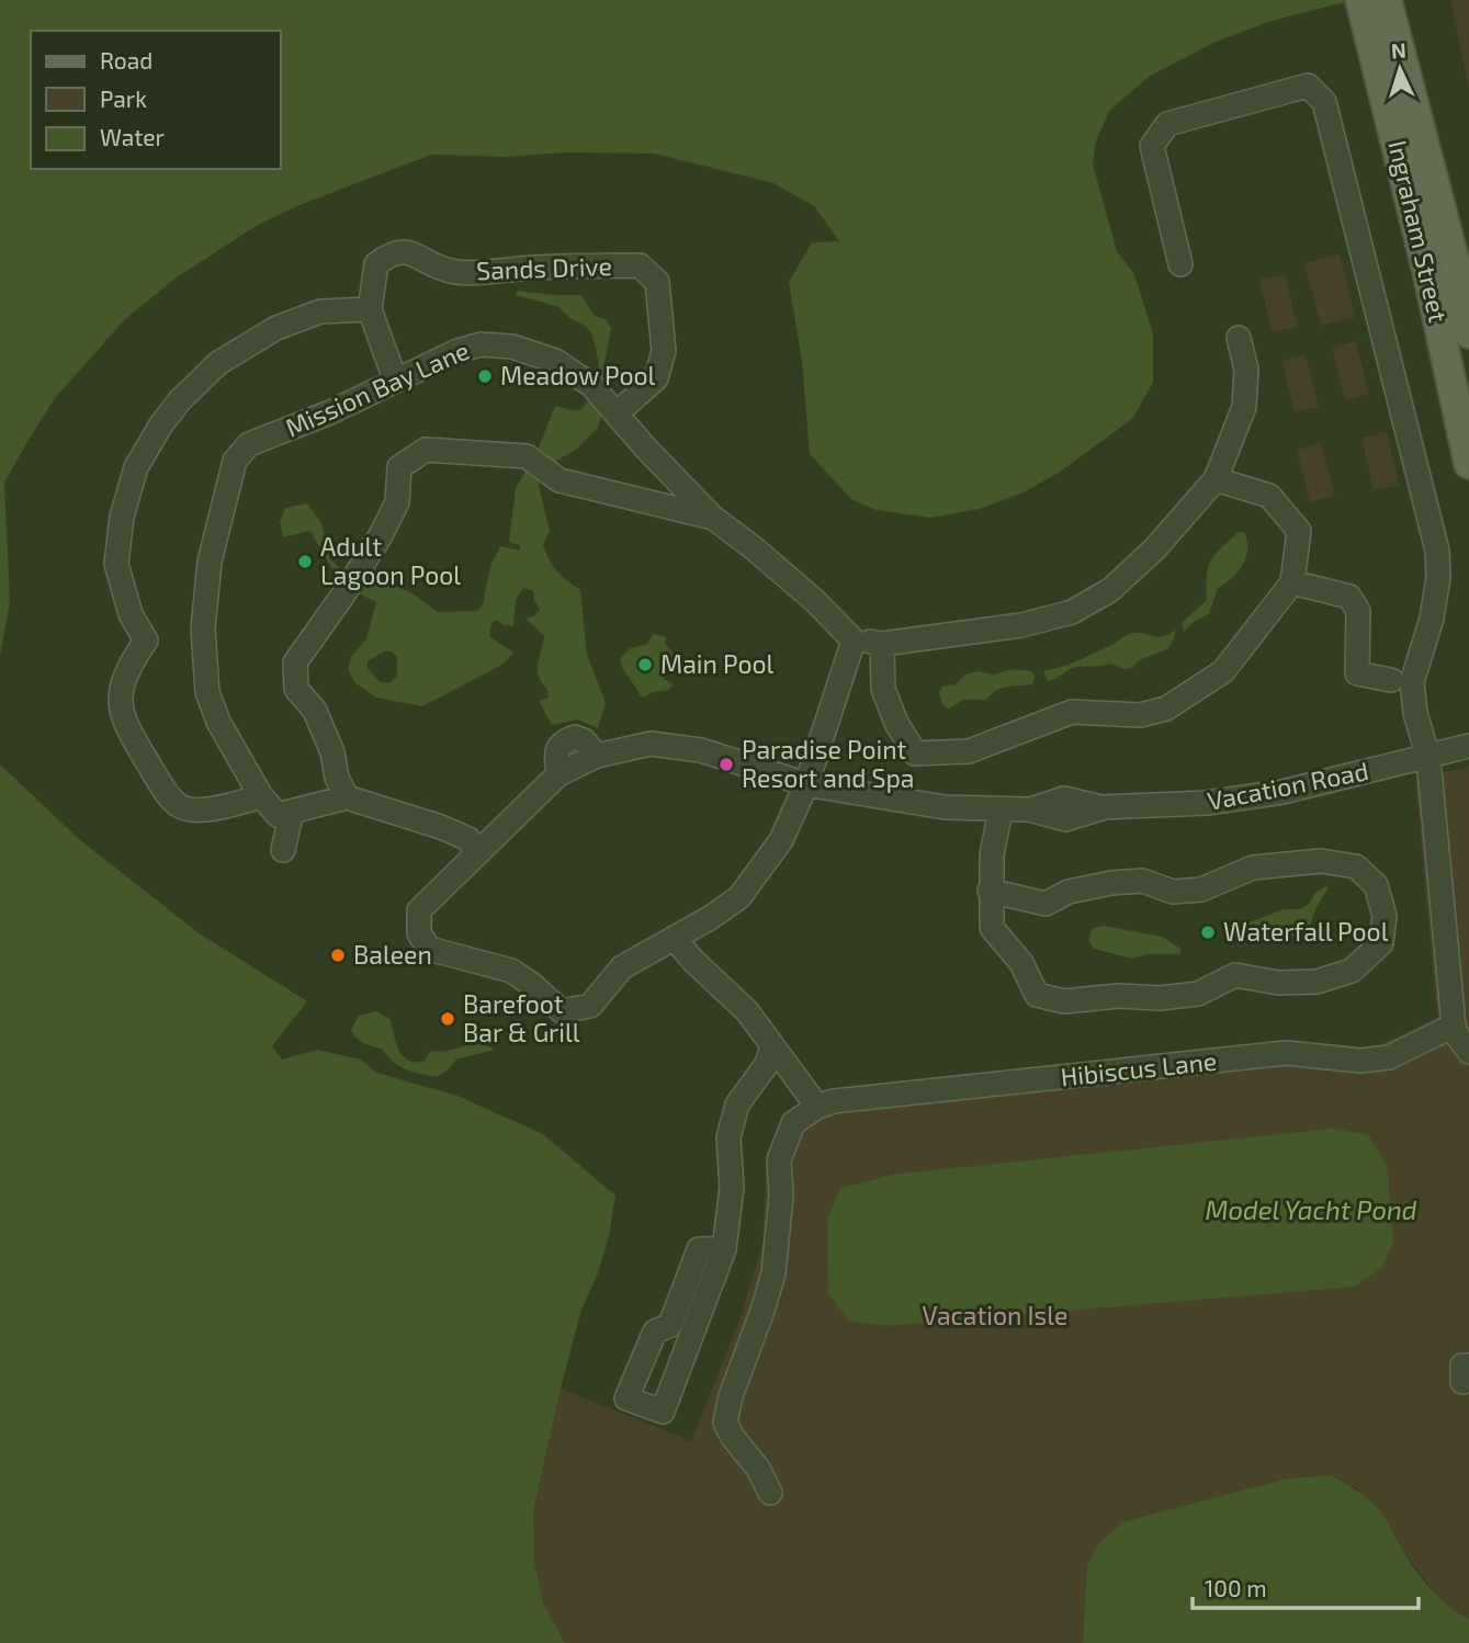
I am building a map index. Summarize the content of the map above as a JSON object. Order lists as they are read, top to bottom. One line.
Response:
{"streets":{"main road":["Ingraham Street"],"street":["Sands Drive","Mission Bay Lane","Vacation Road","Hibiscus Lane"]},"crossings":[["Sands Drive","Mission Bay Lane"]],"water":["Model Yacht Pond"],"parks":["Vacation Isle"],"places":["Meadow Pool","Adult Lagoon Pool","Main Pool","Paradise Point Resort and Spa","Waterfall Pool","Baleen","Barefoot Bar & Grill"],"legend":["Road","Park","Water"],"scale_bar":"100 m","north":"top"}
